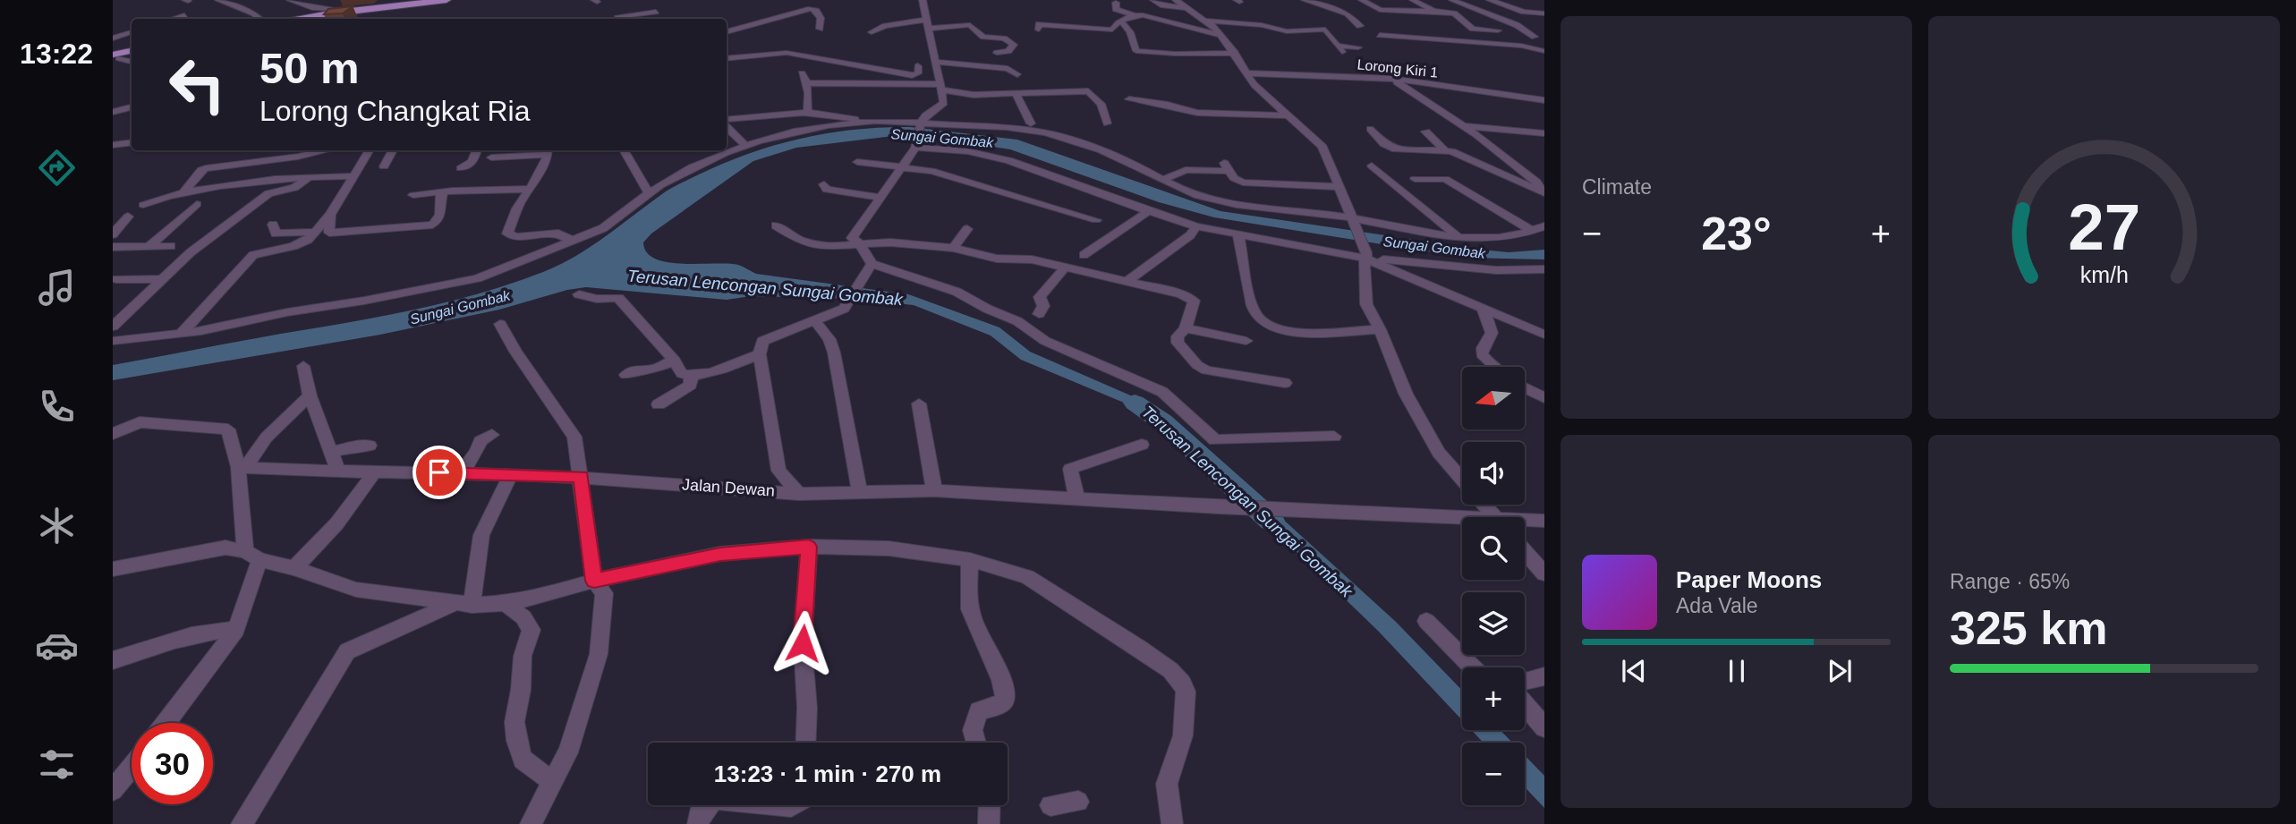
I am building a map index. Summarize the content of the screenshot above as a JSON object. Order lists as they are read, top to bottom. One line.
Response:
{"streets":{"street":["Lorong Kiri 1","Jalan Dewan"]},"water":["Sungai Gombak","Terusan Lencongan Sungai Gombak"],"north":"left","page":{"tabs":"13:22","tile":["Climate",["Range · 65%","325 km"]],"turn":["50 m","Lorong Changkat Ria"],"heat":["−","23°","+"],"map_buttons":["+","−"],"song":["Paper Moons","Ada Vale"],"limit":"30","trip":"13:23 · 1 min · 270 m","gauge":["27","km/h"]}}
